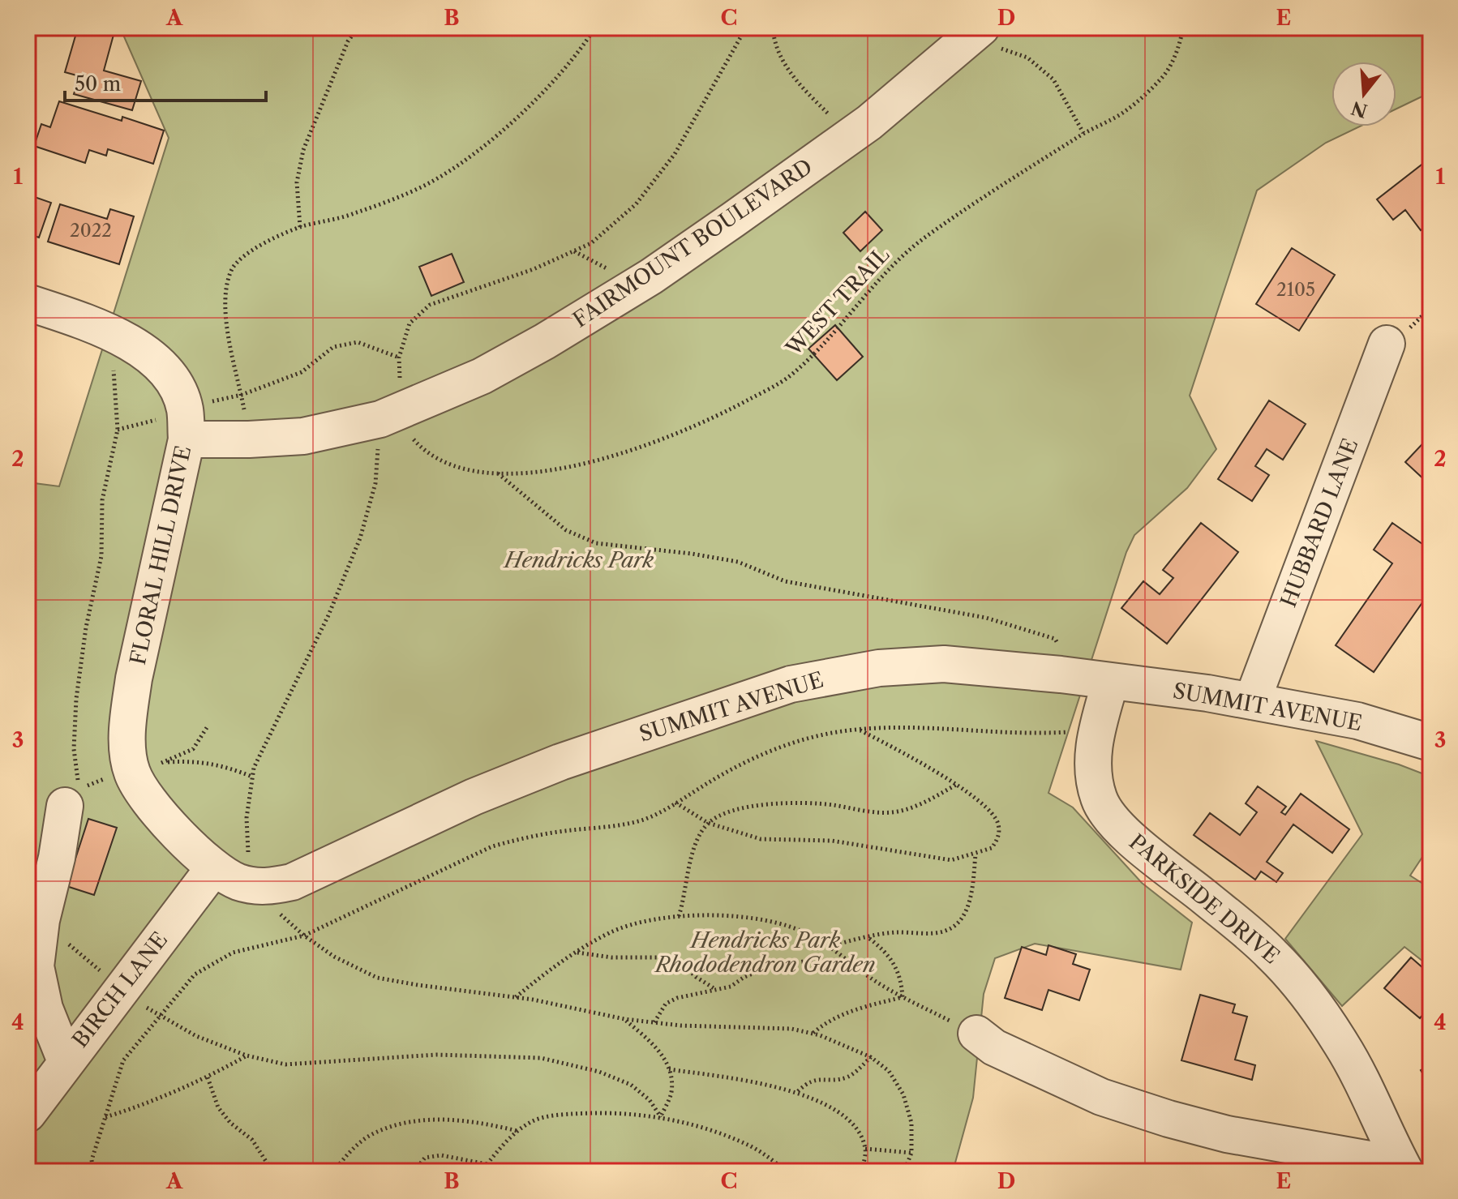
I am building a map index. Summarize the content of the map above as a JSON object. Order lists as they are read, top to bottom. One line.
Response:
{"streets":{"street":["FAIRMOUNT BOULEVARD","HUBBARD LANE","FLORAL HILL DRIVE","SUMMIT AVENUE","PARKSIDE DRIVE","BIRCH LANE"],"path":["WEST TRAIL"]},"crossings":[["FAIRMOUNT BOULEVARD","WEST TRAIL"],["FAIRMOUNT BOULEVARD","FLORAL HILL DRIVE"],["HUBBARD LANE","SUMMIT AVENUE"],["FLORAL HILL DRIVE","SUMMIT AVENUE"],["FLORAL HILL DRIVE","BIRCH LANE"],["SUMMIT AVENUE","PARKSIDE DRIVE"],["SUMMIT AVENUE","BIRCH LANE"]],"parks":["Hendricks Park","Hendricks Park Rhododendron Garden"],"house_numbers":["2022","2105"],"scale_bar":"50 m","north":"bottom","grid":{"columns":["A","B","C","D","E"],"rows":["1","2","3","4"]}}
